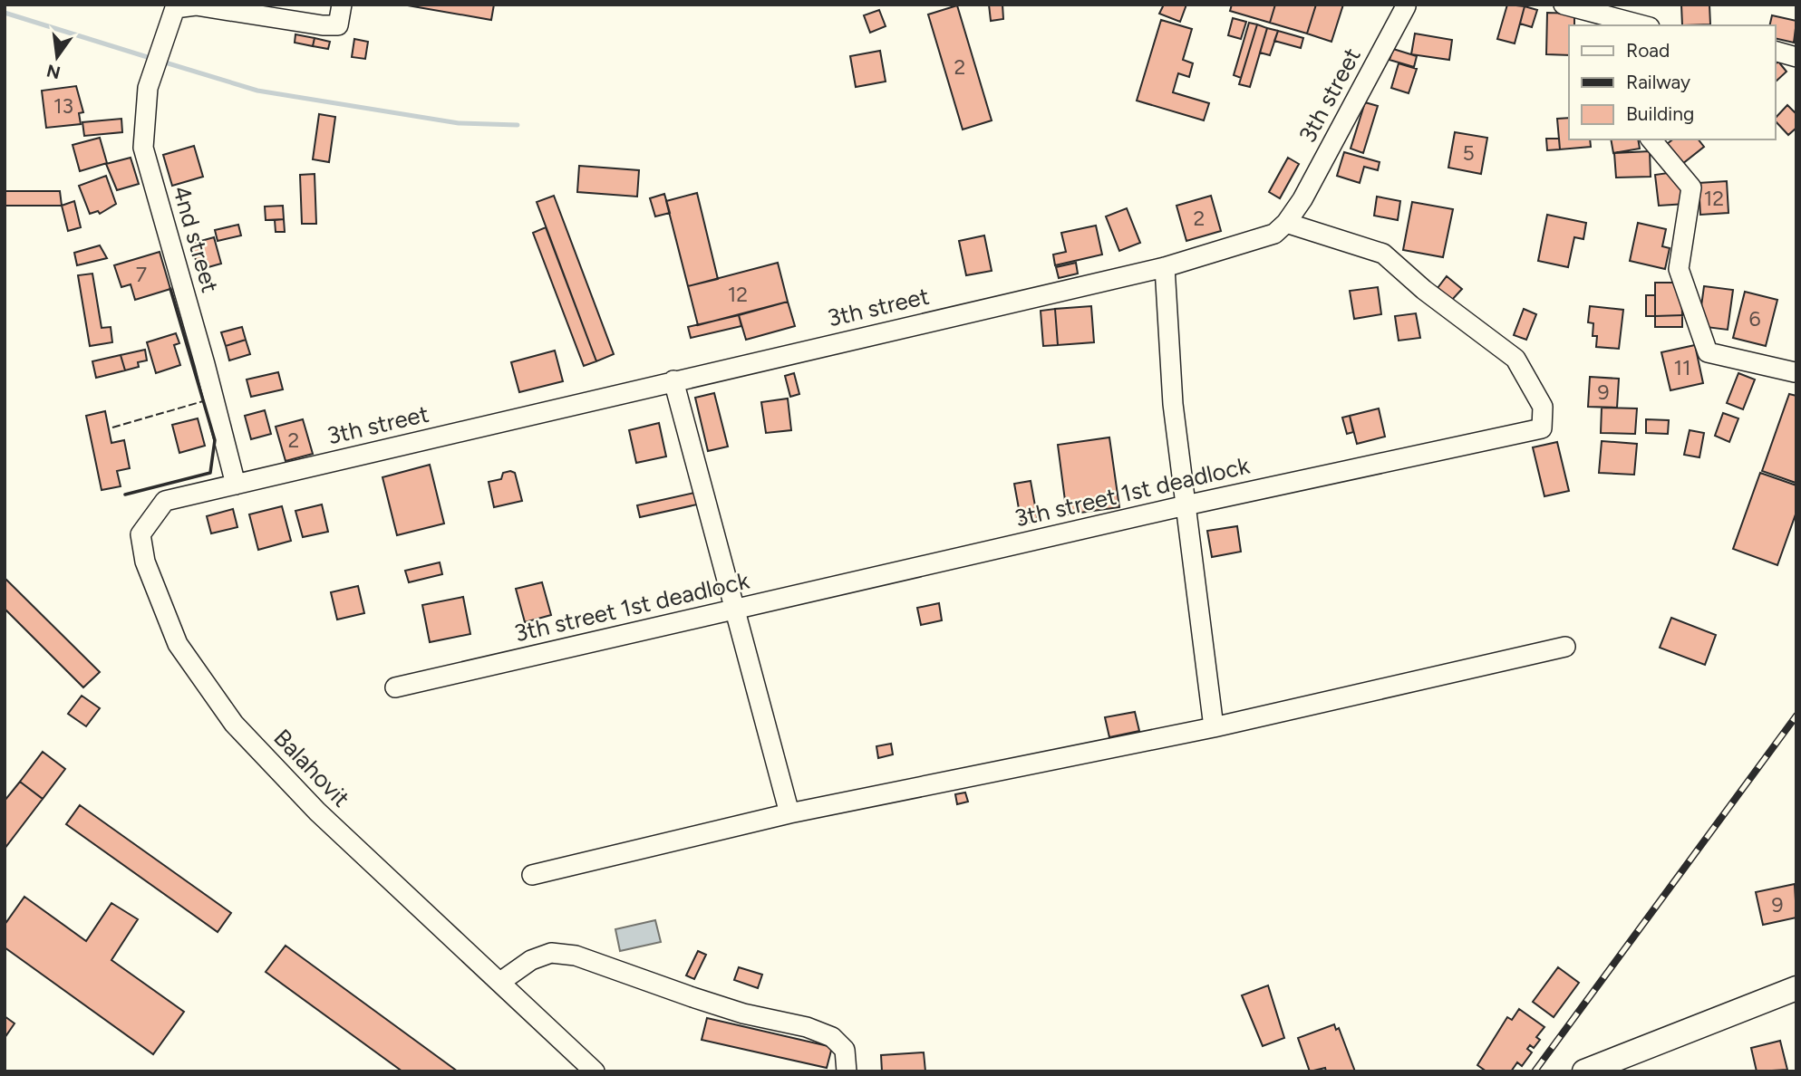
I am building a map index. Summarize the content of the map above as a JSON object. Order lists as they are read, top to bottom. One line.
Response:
{"streets":{"street":["3th street","4nd street","3th street 1st deadlock","Balahovit"]},"crossings":[["3th street","4nd street"],["3th street","3th street 1st deadlock"],["3th street","Balahovit"],["4nd street","Balahovit"]],"house_numbers":["2","13","5","12","2","7","12","6","11","9","2","9"],"legend":["Road","Railway","Building"],"north":"bottom"}
